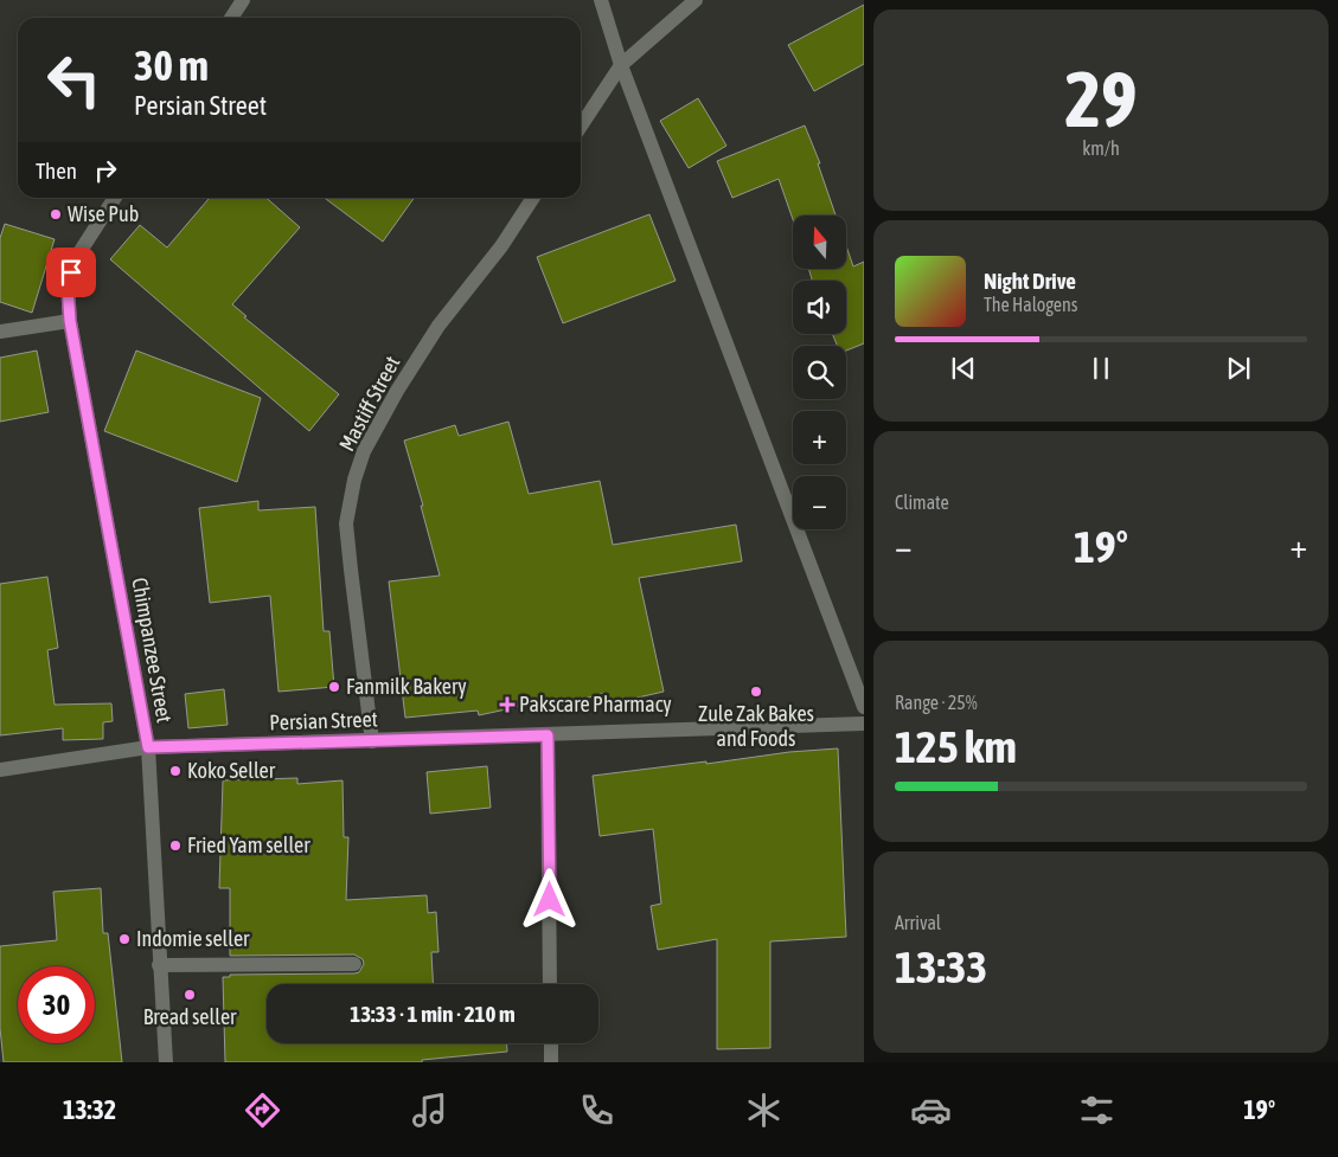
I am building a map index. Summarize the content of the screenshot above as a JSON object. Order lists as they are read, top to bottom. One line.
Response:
{"streets":{"street":["Mastiff Street","Chimpanzee Street","Persian Street"]},"crossings":[["Mastiff Street","Persian Street"],["Chimpanzee Street","Persian Street"]],"places":{"other":["Wise Pub","Fanmilk Bakery","Zule Zak Bakes and Foods","Koko Seller","Fried Yam seller","Indomie seller","Bread seller"],"health":["Pakscare Pharmacy"]},"north":"top","page":{"tile":[["29","km/h"],"Climate",["Range · 25%","125 km"],["Arrival","13:33"]],"turn":["30 m","Persian Street"],"then":"Then","map_buttons":["+","−"],"song":["Night Drive","The Halogens"],"heat":["−","19°","+"],"limit":"30","trip":"13:33 · 1 min · 210 m","tabs":["13:32","19°"]}}
